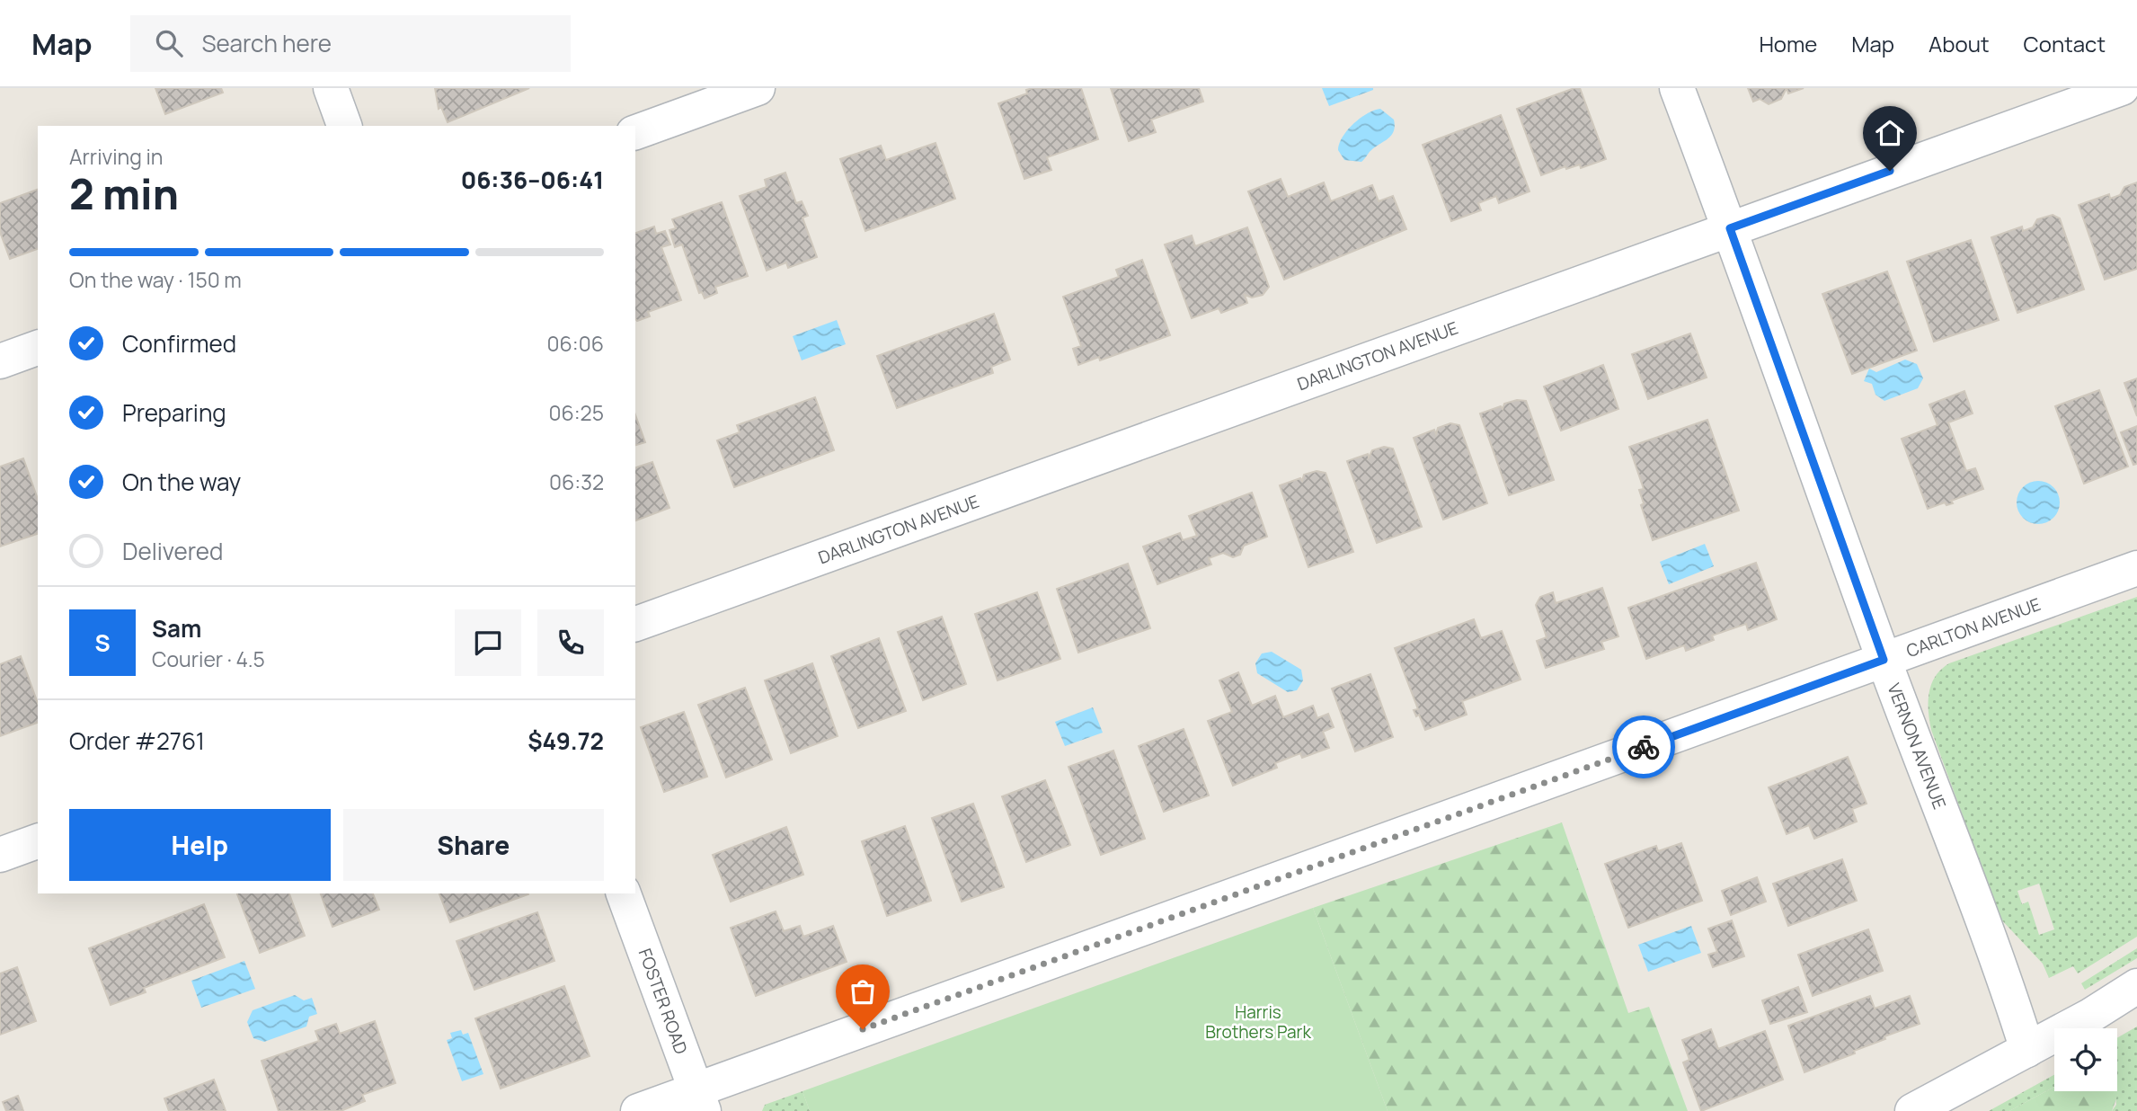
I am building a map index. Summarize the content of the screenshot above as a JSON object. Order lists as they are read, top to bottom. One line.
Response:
{"streets":{"street":["DARLINGTON AVENUE","CARLTON AVENUE","VERNON AVENUE","FOSTER ROAD"]},"crossings":[["DARLINGTON AVENUE","VERNON AVENUE"],["CARLTON AVENUE","VERNON AVENUE"],["CARLTON AVENUE","FOSTER ROAD"]],"parks":["Harris Brothers Park"],"page":{"header":"Map","search":"Search here","nav":["Home","Map","About","Contact"],"heading":["2 min","Arriving in","06:36–06:41"],"panel":["Sam","Courier · 4.5","Order #2761","$49.72"],"bar":"On the way · 150 m","list":[["Confirmed","06:06"],["Preparing","06:25"],["On the way","06:32"],"Delivered"],"round":"S","buttons":["Help","Share"]}}
